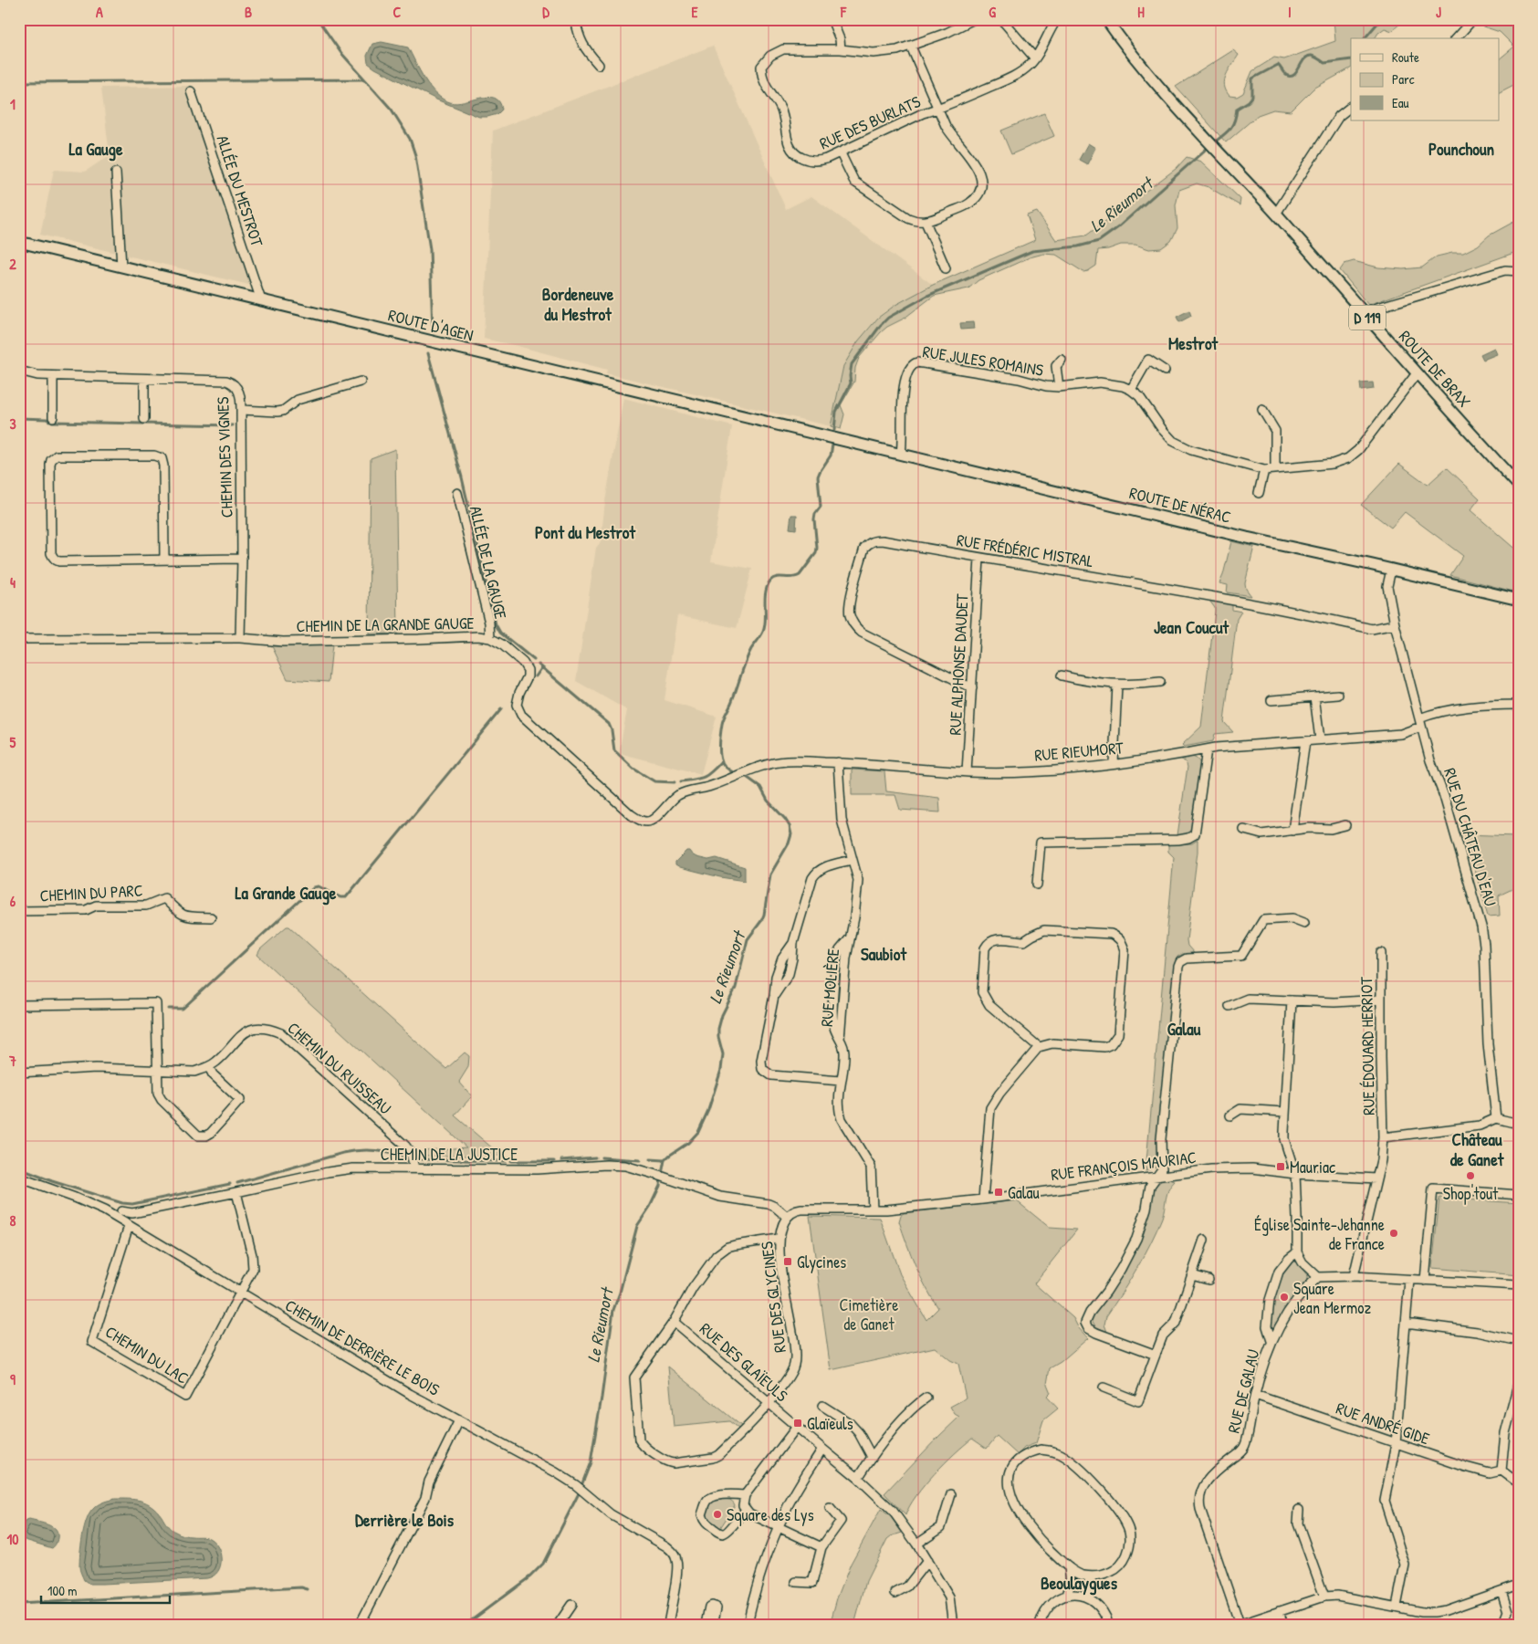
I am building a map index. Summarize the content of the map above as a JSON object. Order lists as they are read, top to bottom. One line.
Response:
{"streets":{"main road":["D 119","ROUTE D'AGEN","ROUTE DE BRAX","ROUTE DE NÉRAC"],"street":["RUE DES BURLATS","ALLÉE DU MESTROT","RUE JULES ROMAINS","CHEMIN DES VIGNES","RUE FRÉDÉRIC MISTRAL","ALLÉE DE LA GAUGE","CHEMIN DE LA GRANDE GAUGE","RUE ALPHONSE DAUDET","RUE RIEUMORT","RUE DU CHÂTEAU D'EAU","CHEMIN DU PARC","RUE MOLIÈRE","RUE ÉDOUARD HERRIOT","CHEMIN DU RUISSEAU","CHEMIN DE LA JUSTICE","RUE FRANÇOIS MAURIAC","RUE DES GLYCINES","CHEMIN DE DERRIÈRE LE BOIS","CHEMIN DU LAC","RUE DES GLAÏEULS","RUE DE GALAU","RUE ANDRÉ GIDE"]},"crossings":[["ALLÉE DU MESTROT","ROUTE D'AGEN"],["ROUTE D'AGEN","ROUTE DE NÉRAC"],["RUE JULES ROMAINS","ROUTE DE BRAX"],["RUE JULES ROMAINS","ROUTE DE NÉRAC"],["CHEMIN DES VIGNES","CHEMIN DE LA GRANDE GAUGE"],["ROUTE DE NÉRAC","RUE DU CHÂTEAU D'EAU"],["RUE FRÉDÉRIC MISTRAL","RUE ALPHONSE DAUDET"],["RUE FRÉDÉRIC MISTRAL","RUE DU CHÂTEAU D'EAU"],["ALLÉE DE LA GAUGE","CHEMIN DE LA GRANDE GAUGE"],["CHEMIN DE LA GRANDE GAUGE","RUE RIEUMORT"],["RUE ALPHONSE DAUDET","RUE RIEUMORT"],["RUE RIEUMORT","RUE DU CHÂTEAU D'EAU"],["RUE RIEUMORT","RUE MOLIÈRE"],["RUE MOLIÈRE","RUE FRANÇOIS MAURIAC"],["RUE ÉDOUARD HERRIOT","RUE FRANÇOIS MAURIAC"],["CHEMIN DU RUISSEAU","CHEMIN DE LA JUSTICE"],["CHEMIN DE LA JUSTICE","RUE FRANÇOIS MAURIAC"],["CHEMIN DE LA JUSTICE","RUE DES GLYCINES"],["RUE FRANÇOIS MAURIAC","RUE DES GLYCINES"],["RUE DES GLYCINES","RUE DES GLAÏEULS"],["CHEMIN DE DERRIÈRE LE BOIS","CHEMIN DU LAC"],["RUE DE GALAU","RUE ANDRÉ GIDE"]],"districts":["La Gauge","Pounchoun","Bordeneuve du Mestrot","Mestrot","Pont du Mestrot","Jean Coucut","La Grande Gauge","Saubiot","Galau","Château de Ganet","Derrière le Bois","Beoulaygues"],"water":["Le Rieumort"],"parks":["Cimetière de Ganet"],"places":{"transit":["Mauriac","Galau","Glycines","Glaïeuls"],"other":["Shop'tout","Église Sainte-Jehanne de France","Square Jean Mermoz","Square des Lys"]},"legend":["Route","Parc","Eau"],"scale_bar":"100 m","grid":{"columns":["A","B","C","D","E","F","G","H","I","J"],"rows":["1","2","3","4","5","6","7","8","9","10"]}}
